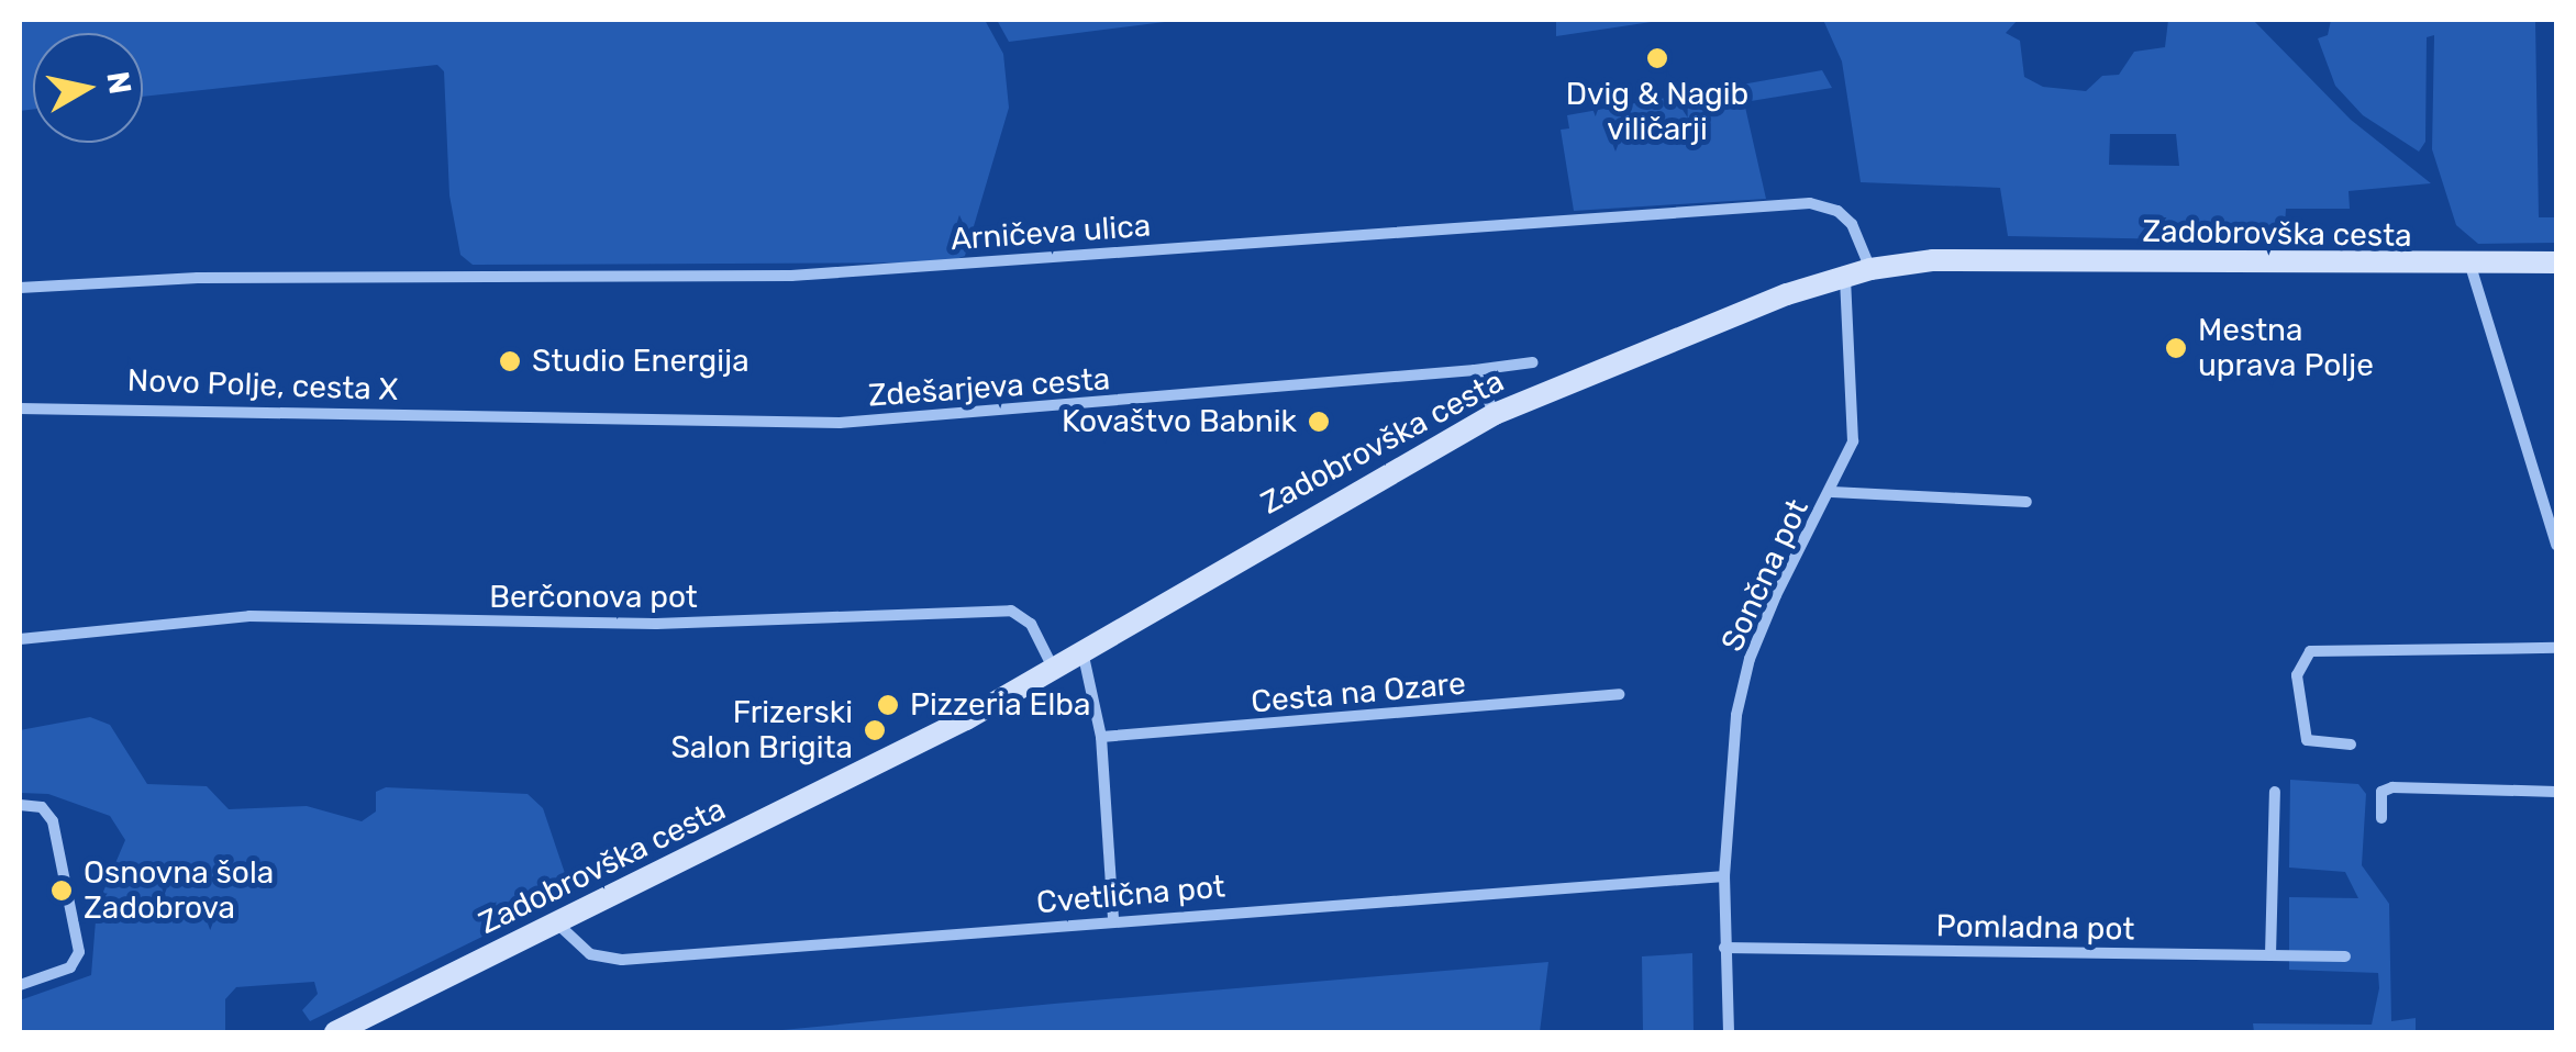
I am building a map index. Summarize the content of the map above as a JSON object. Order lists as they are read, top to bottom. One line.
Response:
{"streets":{"main road":["Zadobrovška cesta"],"street":["Arničeva ulica","Novo Polje, cesta X","Zdešarjeva cesta","Sončna pot","Berčonova pot","Cesta na Ozare","Cvetlična pot","Pomladna pot"]},"crossings":[["Arničeva ulica","Zadobrovška cesta"],["Zadobrovška cesta","Sončna pot"],["Zadobrovška cesta","Berčonova pot"],["Zadobrovška cesta","Cvetlična pot"],["Novo Polje, cesta X","Zdešarjeva cesta"],["Sončna pot","Cvetlična pot"],["Sončna pot","Pomladna pot"]],"places":["Dvig & Nagib viličarji","Mestna uprava Polje","Studio Energija","Kovaštvo Babnik","Pizzeria Elba","Frizerski Salon Brigita","Osnovna šola Zadobrova"],"north":"right"}
